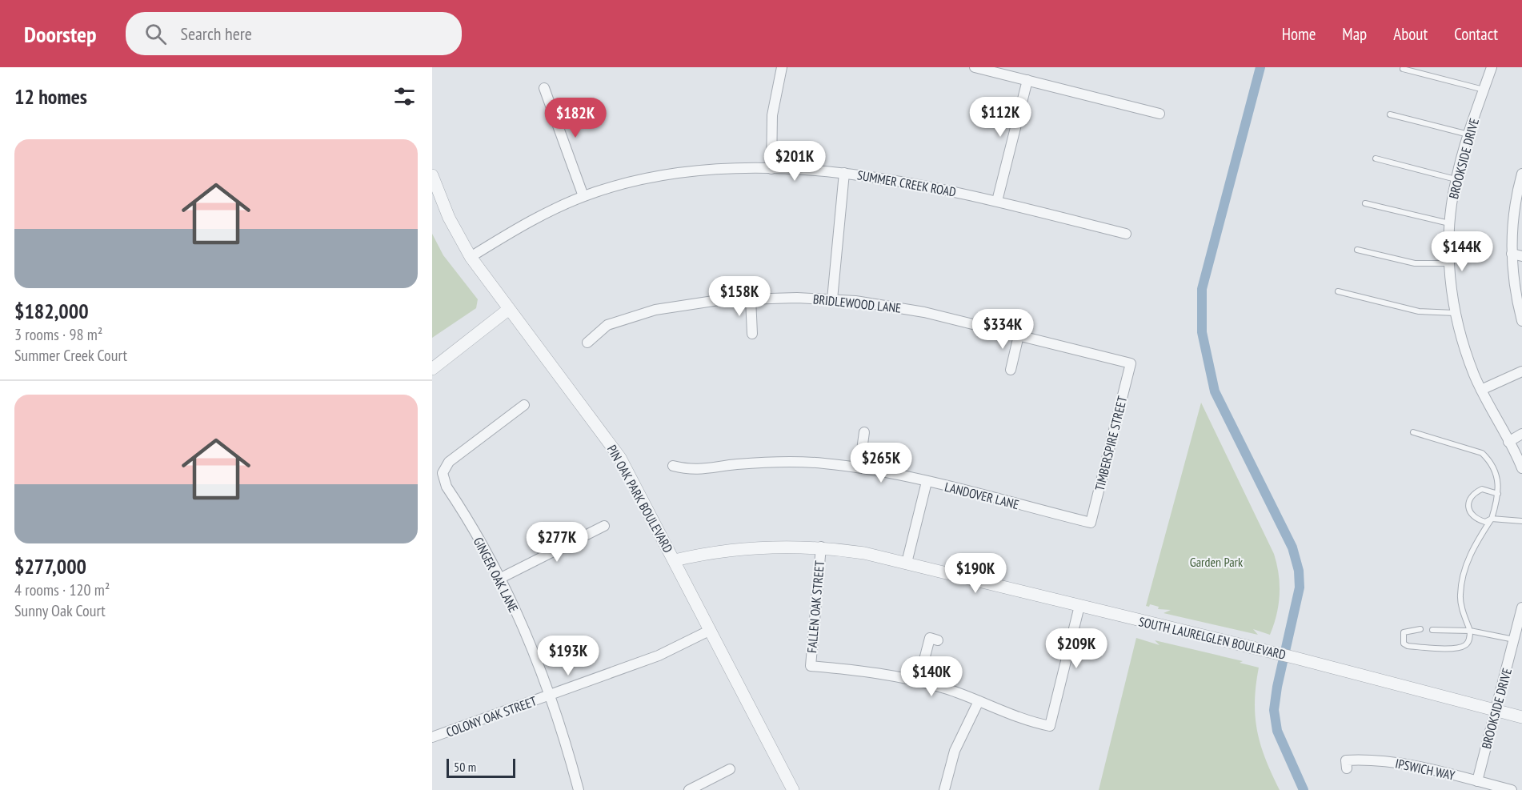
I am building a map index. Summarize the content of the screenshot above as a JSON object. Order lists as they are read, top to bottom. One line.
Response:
{"streets":{"street":["BROOKSIDE DRIVE","SUMMER CREEK ROAD","BRIDLEWOOD LANE","TIMBERSPIRE STREET","LANDOVER LANE","PIN OAK PARK BOULEVARD","GINGER OAK LANE","FALLEN OAK STREET","SOUTH LAURELGLEN BOULEVARD","COLONY OAK STREET","IPSWICH WAY"]},"crossings":[["BROOKSIDE DRIVE","SOUTH LAURELGLEN BOULEVARD"],["BROOKSIDE DRIVE","IPSWICH WAY"],["SUMMER CREEK ROAD","PIN OAK PARK BOULEVARD"],["BRIDLEWOOD LANE","TIMBERSPIRE STREET"],["TIMBERSPIRE STREET","LANDOVER LANE"],["PIN OAK PARK BOULEVARD","SOUTH LAURELGLEN BOULEVARD"],["PIN OAK PARK BOULEVARD","COLONY OAK STREET"],["GINGER OAK LANE","COLONY OAK STREET"],["FALLEN OAK STREET","SOUTH LAURELGLEN BOULEVARD"]],"parks":["Garden Park"],"scale_bar":"50 m","page":{"header":"Doorstep","search":"Search here","nav":["Home","Map","About","Contact"],"heading":"12 homes","price":["$112K","$182K","$201K","$144K","$158K","$334K","$265K","$277K","$190K","$209K","$193K","$140K"],"list":[{"name":"$182,000","note":"3 rooms · 98 m² · Summer Creek Court"},{"name":"$277,000","note":"4 rooms · 120 m² · Sunny Oak Court"}],"scale":"50 m"}}
